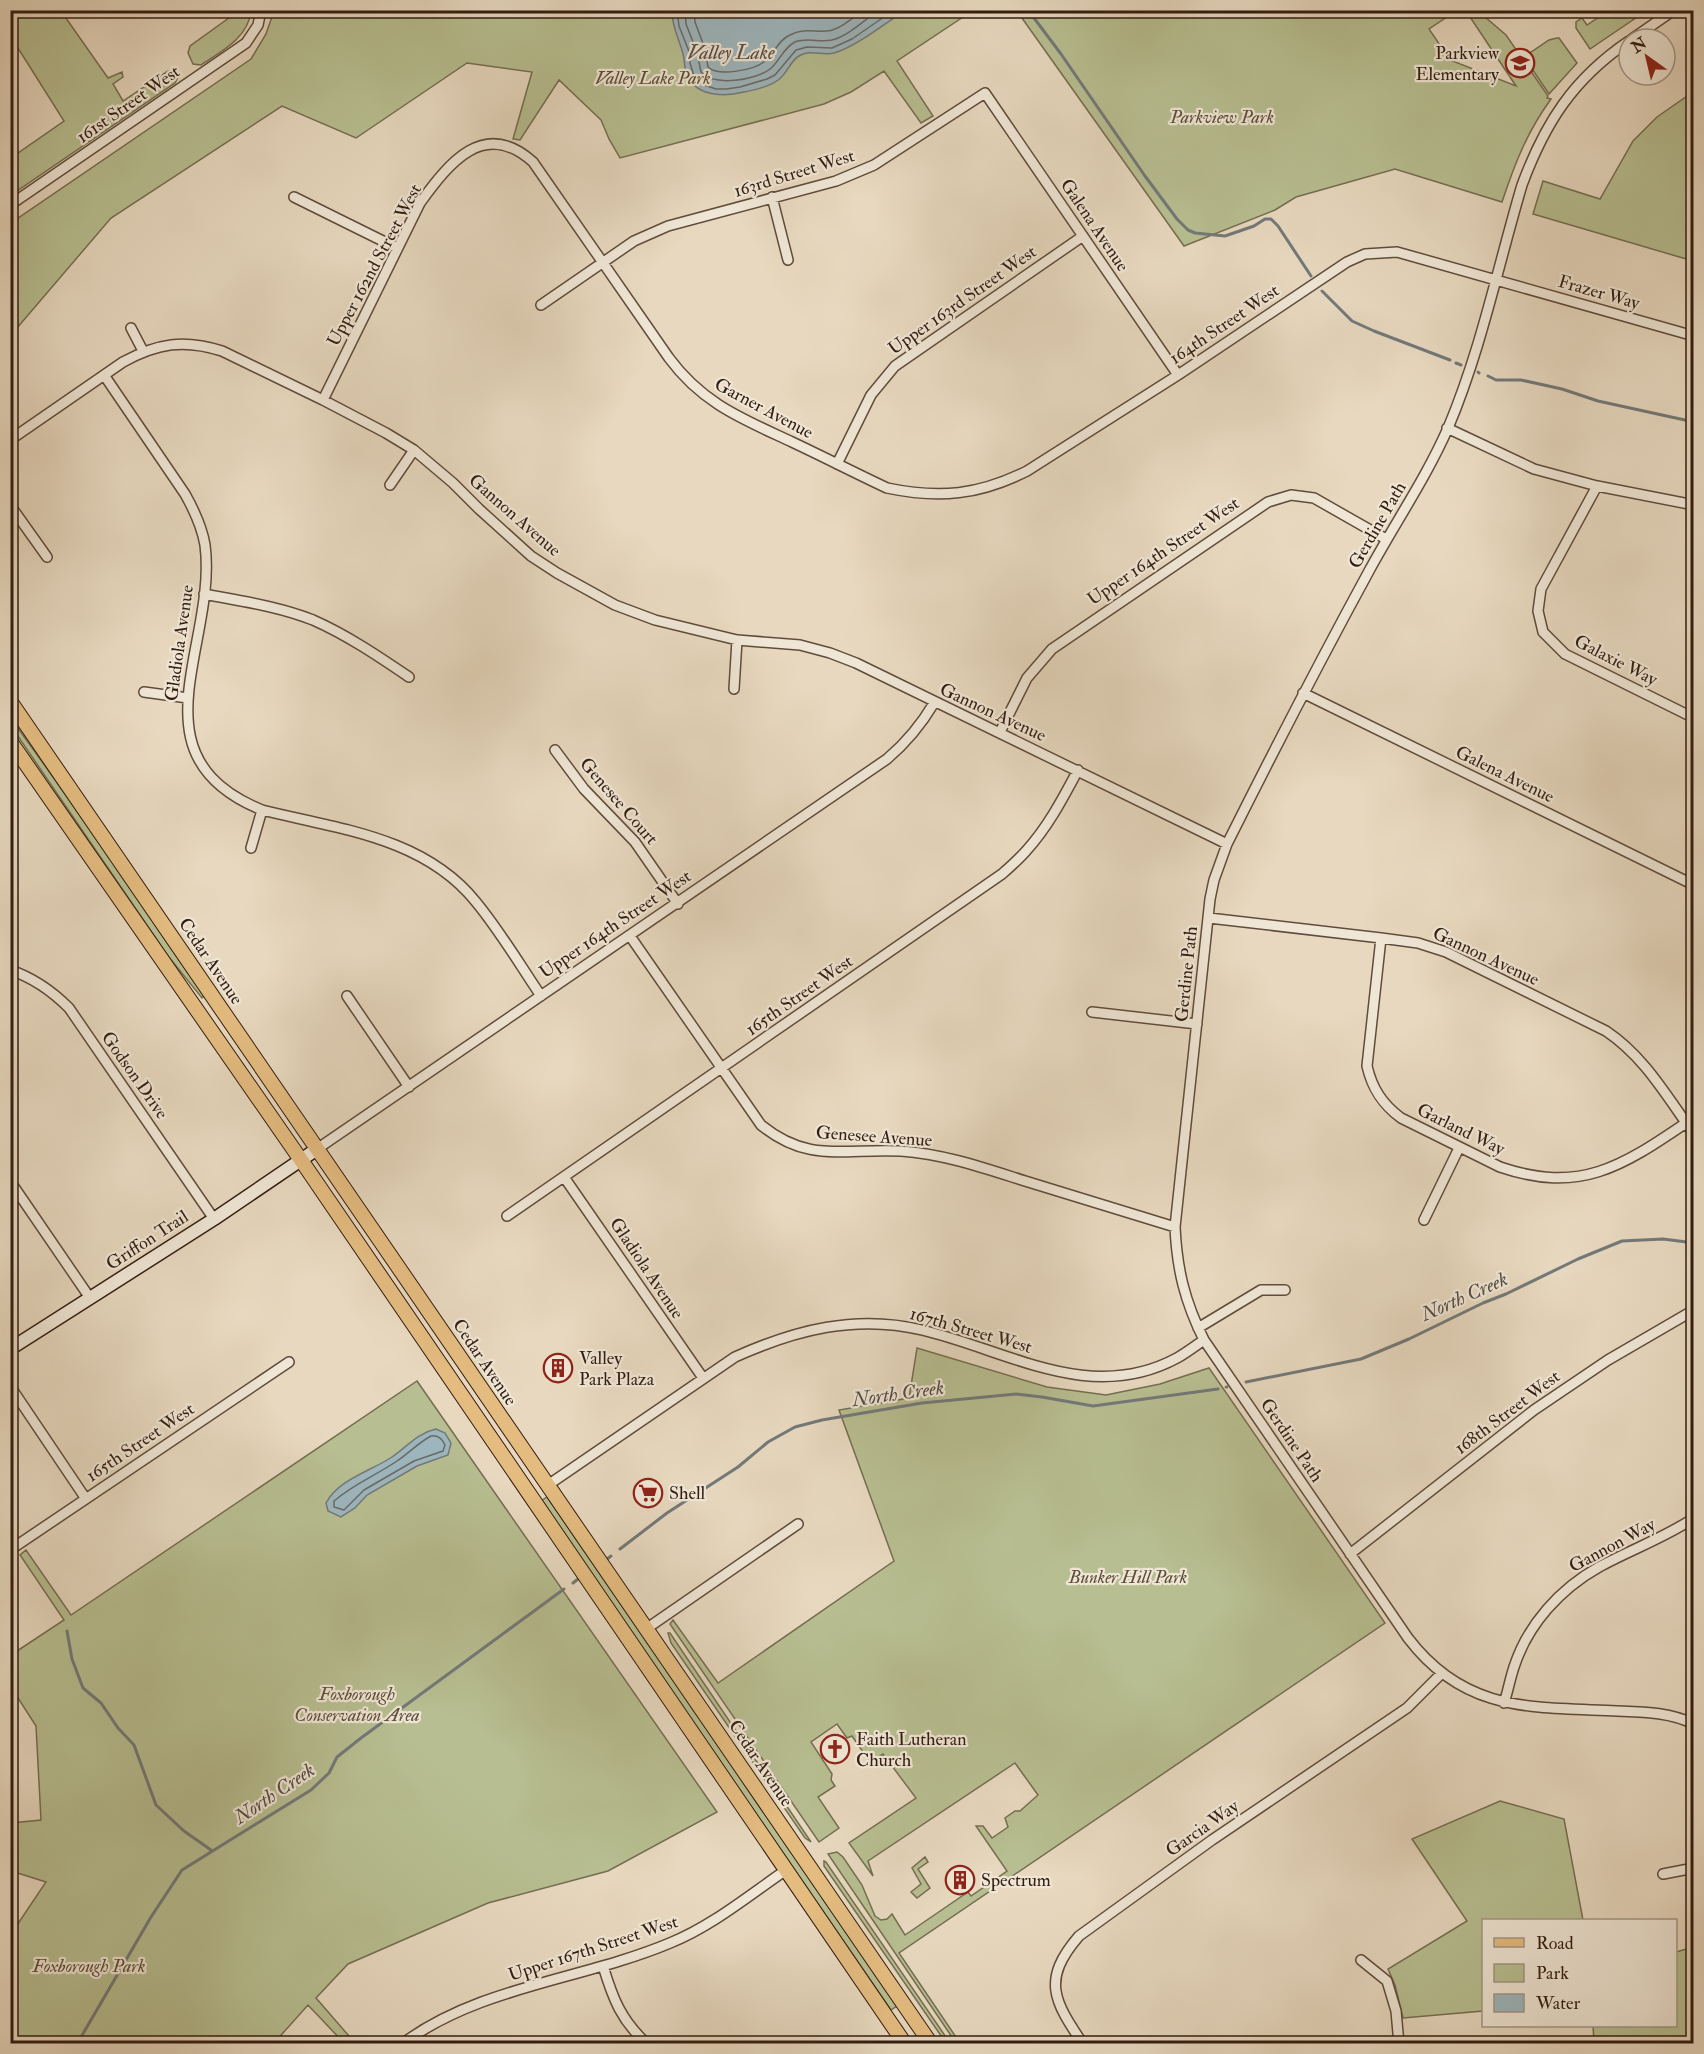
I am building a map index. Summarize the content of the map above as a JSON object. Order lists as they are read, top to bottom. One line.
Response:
{"streets":{"main road":["Cedar Avenue"],"street":["161st Street West","163rd Street West","Galena Avenue","Upper 162nd Street West","Frazer Way","Upper 163rd Street West","164th Street West","Garner Avenue","Gannon Avenue","Gerdine Path","Upper 164th Street West","Gladiola Avenue","Galaxie Way","Genesee Court","165th Street West","Godson Drive","Garland Way","Genesee Avenue","Griffon Trail","167th Street West","168th Street West","Gannon Way","Garcia Way","Upper 167th Street West"]},"crossings":[["163rd Street West","Galena Avenue"],["163rd Street West","Garner Avenue"],["Galena Avenue","Upper 163rd Street West"],["Galena Avenue","164th Street West"],["Galena Avenue","Gerdine Path"],["Upper 162nd Street West","Garner Avenue"],["Upper 162nd Street West","Gannon Avenue"],["Frazer Way","164th Street West"],["Frazer Way","Gerdine Path"],["Upper 163rd Street West","Garner Avenue"],["164th Street West","Garner Avenue"],["164th Street West","Gerdine Path"],["Gannon Avenue","Gerdine Path"],["Gannon Avenue","Upper 164th Street West"],["Gannon Avenue","Gladiola Avenue"],["Gannon Avenue","165th Street West"],["Gannon Avenue","Garland Way"],["Gerdine Path","Upper 164th Street West"],["Gerdine Path","Genesee Avenue"],["Gerdine Path","167th Street West"],["Gerdine Path","168th Street West"],["Gerdine Path","Gannon Way"],["Gerdine Path","Garcia Way"],["Upper 164th Street West","Gladiola Avenue"],["Upper 164th Street West","Genesee Court"],["Upper 164th Street West","Cedar Avenue"],["Upper 164th Street West","Genesee Avenue"],["Upper 164th Street West","Griffon Trail"],["Gladiola Avenue","165th Street West"],["Gladiola Avenue","167th Street West"],["Cedar Avenue","167th Street West"],["165th Street West","Genesee Avenue"],["Godson Drive","Griffon Trail"]],"water":["Valley Lake","North Creek"],"parks":["Valley Lake Park","Parkview Park","Bunker Hill Park","Foxborough Conservation Area","Foxborough Park"],"places":{"school or university":["Parkview Elementary"],"building":["Valley Park Plaza","Spectrum"],"supermarket":["Shell"],"church":["Faith Lutheran Church"]},"legend":["Road","Park","Water"],"north":"top left"}
